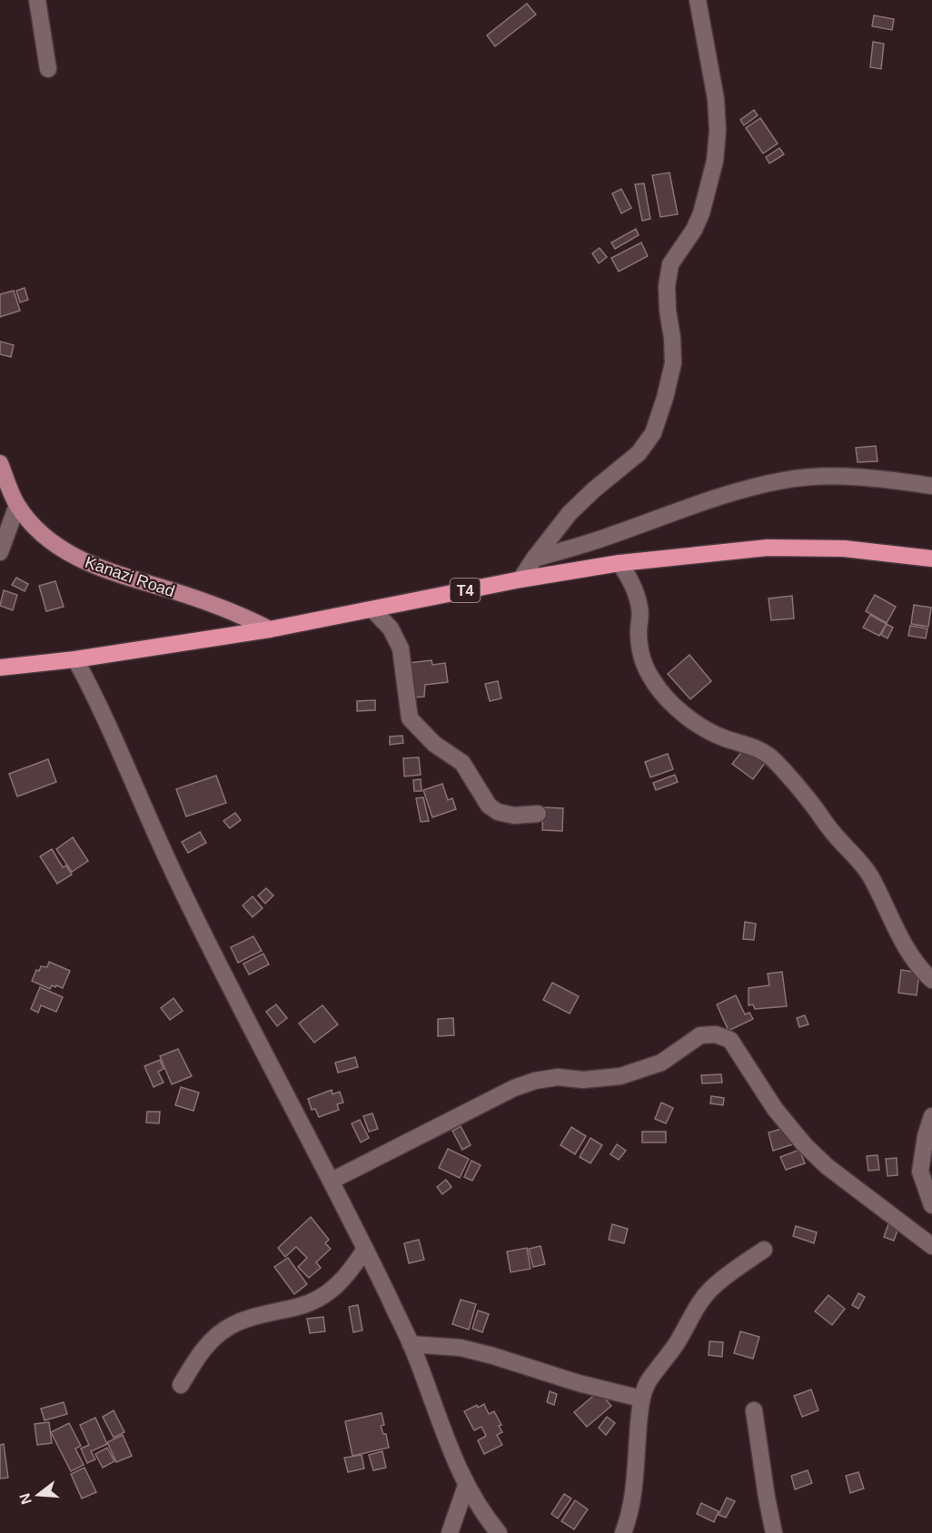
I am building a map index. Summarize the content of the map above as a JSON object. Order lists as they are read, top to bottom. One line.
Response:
{"streets":{"highway":["T4"],"main road":["Kanazi Road"]},"crossings":[["Kanazi Road","T4"]],"north":"left"}
